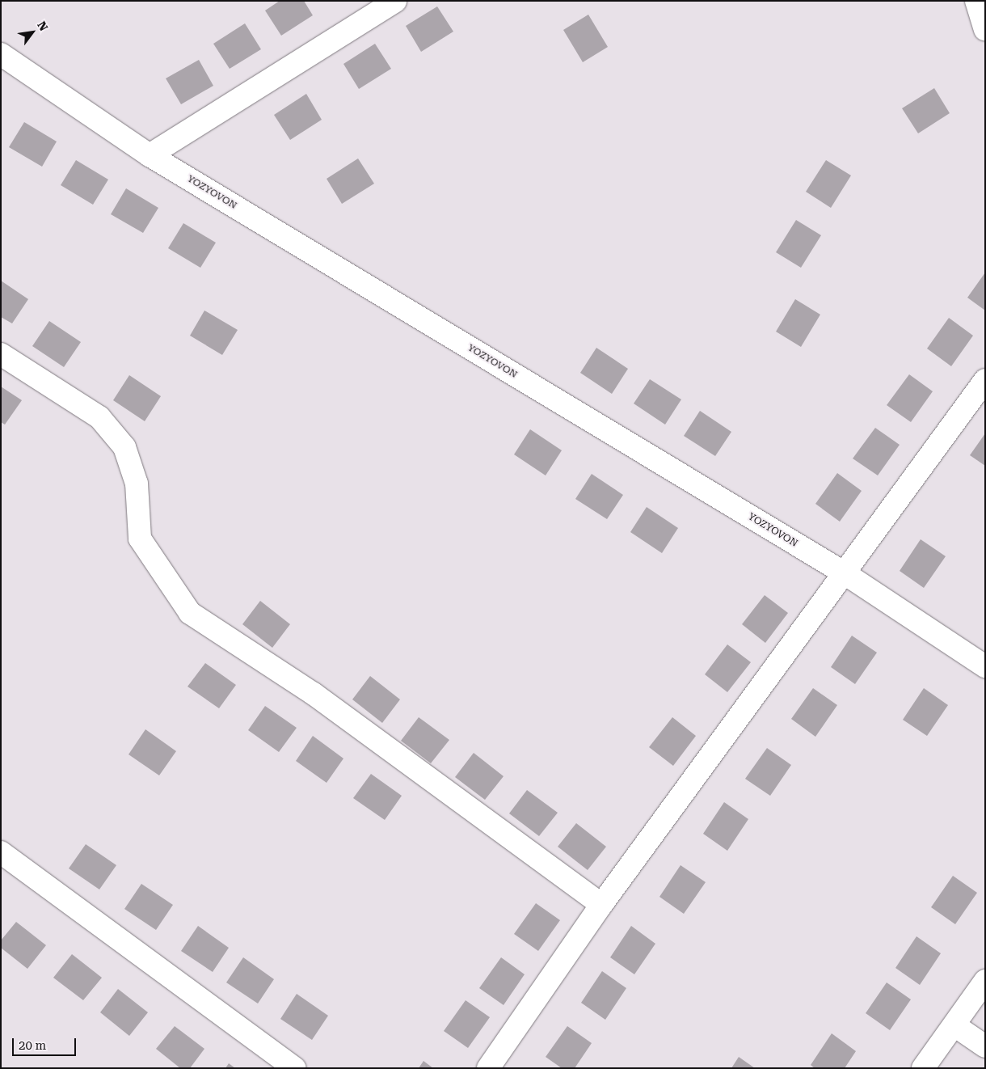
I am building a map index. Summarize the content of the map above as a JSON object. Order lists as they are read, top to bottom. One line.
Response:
{"streets":{"street":["YOZYOVON"]},"scale_bar":"20 m","north":"top right"}
